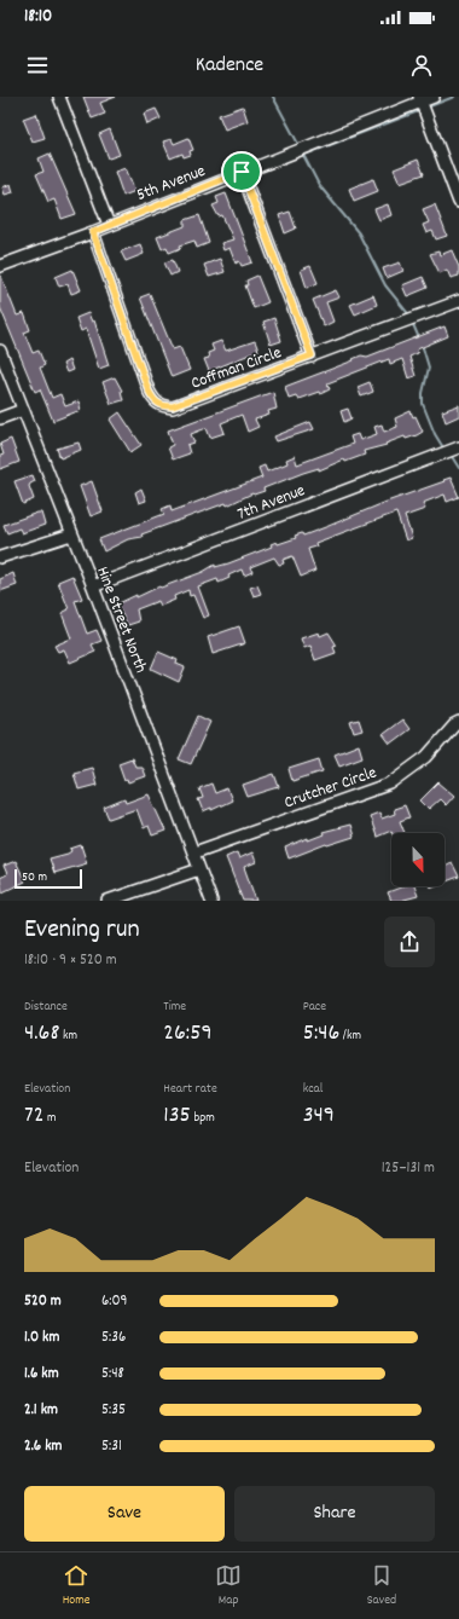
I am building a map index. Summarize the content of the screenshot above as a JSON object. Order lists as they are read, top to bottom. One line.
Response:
{"streets":{"street":["5th Avenue","Coffman Circle","7th Avenue","Hine Street North","Crutcher Circle"]},"crossings":[["5th Avenue","Coffman Circle"],["7th Avenue","Hine Street North"],["Hine Street North","Crutcher Circle"]],"scale_bar":"50 m","north":"bottom","page":{"status":"18:10","header":"Kadence","scale":"50 m","heading":["Evening run","18:10 · 9 × 520 m"],"stats":[["Distance","4.68 km"],["Time","26:59"],["Pace","5:46 /km"],["Elevation","72 m"],["Heart rate","135 bpm"],["kcal","349"]],"chart":["Elevation","125–131 m"],"list":[{"name":"520 m","note":"6:09"},{"name":"1.0 km","note":"5:36"},{"name":"1.6 km","note":"5:48"},{"name":"2.1 km","note":"5:35"},{"name":"2.6 km","note":"5:31"}],"buttons":["Save","Share"],"tabs":["Home","Map","Saved"]}}
